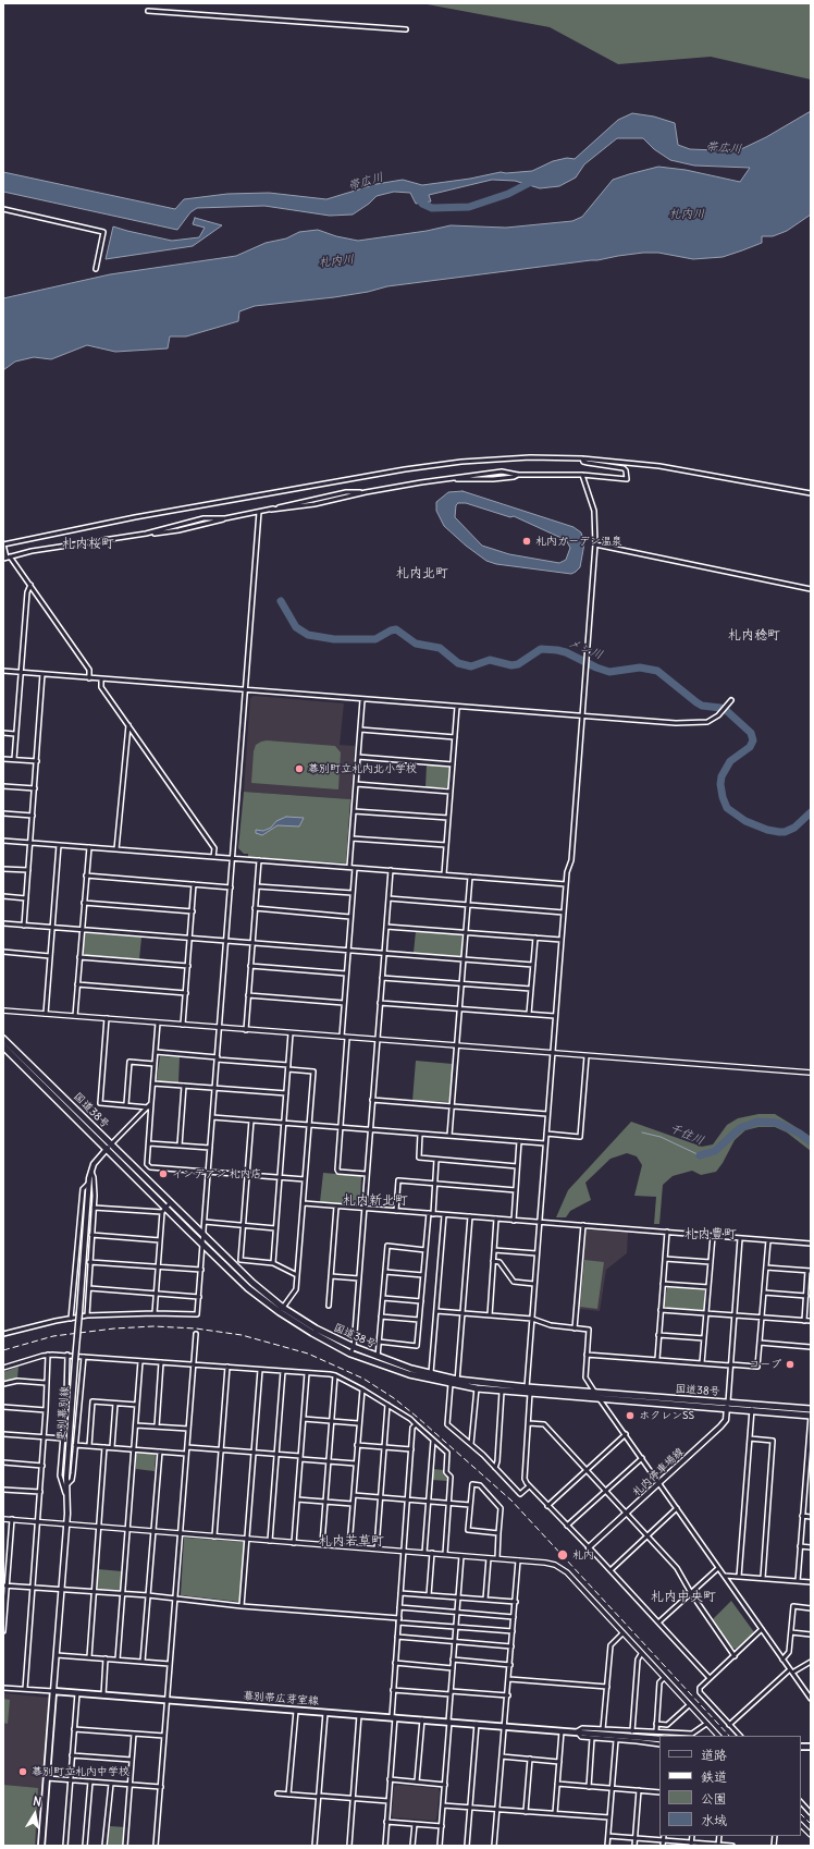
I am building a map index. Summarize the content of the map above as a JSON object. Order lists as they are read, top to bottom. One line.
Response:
{"streets":{"highway":["国道38号"],"main road":["更別幕別線","札内停車場線","幕別帯広芽室線"]},"crossings":[["国道38号","更別幕別線"],["国道38号","札内停車場線"],["更別幕別線","幕別帯広芽室線"]],"districts":["札内桜町","札内北町","札内稔町","札内新北町","札内豊町","札内若草町","札内中央町"],"water":["帯広川","札内川","メン川","千住川"],"places":["札内ガーデン温泉","幕別町立札内北小学校","インデアン 札内店","コープ","ホクレンSS","札内","幕別町立札内中学校"],"legend":["道路","鉄道","公園","水域"],"north":"top"}
